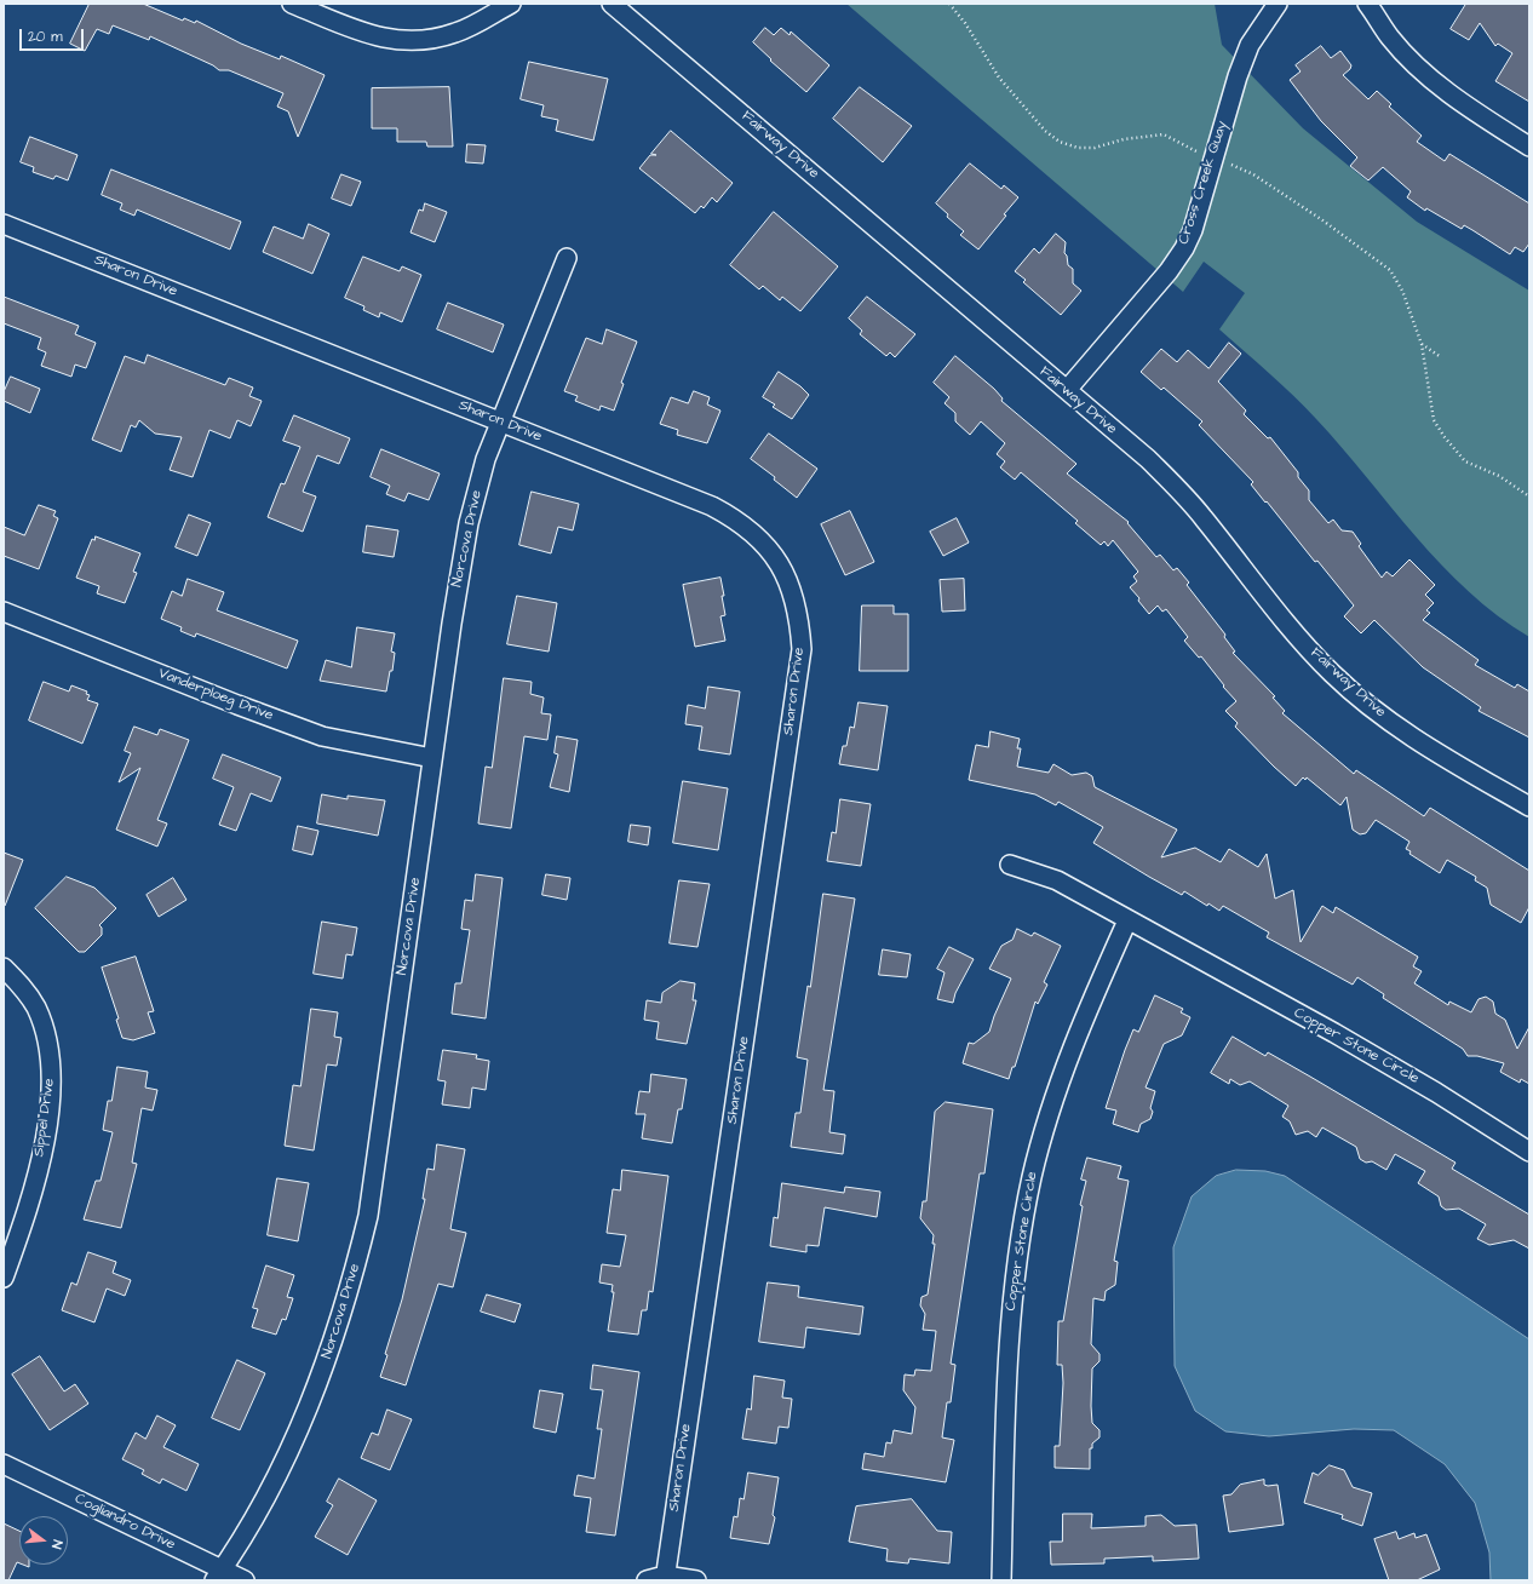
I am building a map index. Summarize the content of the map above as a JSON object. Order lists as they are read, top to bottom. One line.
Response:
{"streets":{"street":["Fairway Drive","Cross Creek Quay","Sharon Drive","Norcova Drive","Vanderploeg Drive","Copper Stone Circle","Sippel Drive","Cogliandro Drive"]},"crossings":[["Fairway Drive","Cross Creek Quay"],["Sharon Drive","Norcova Drive"],["Norcova Drive","Vanderploeg Drive"],["Norcova Drive","Cogliandro Drive"]],"scale_bar":"20 m","north":"right"}
